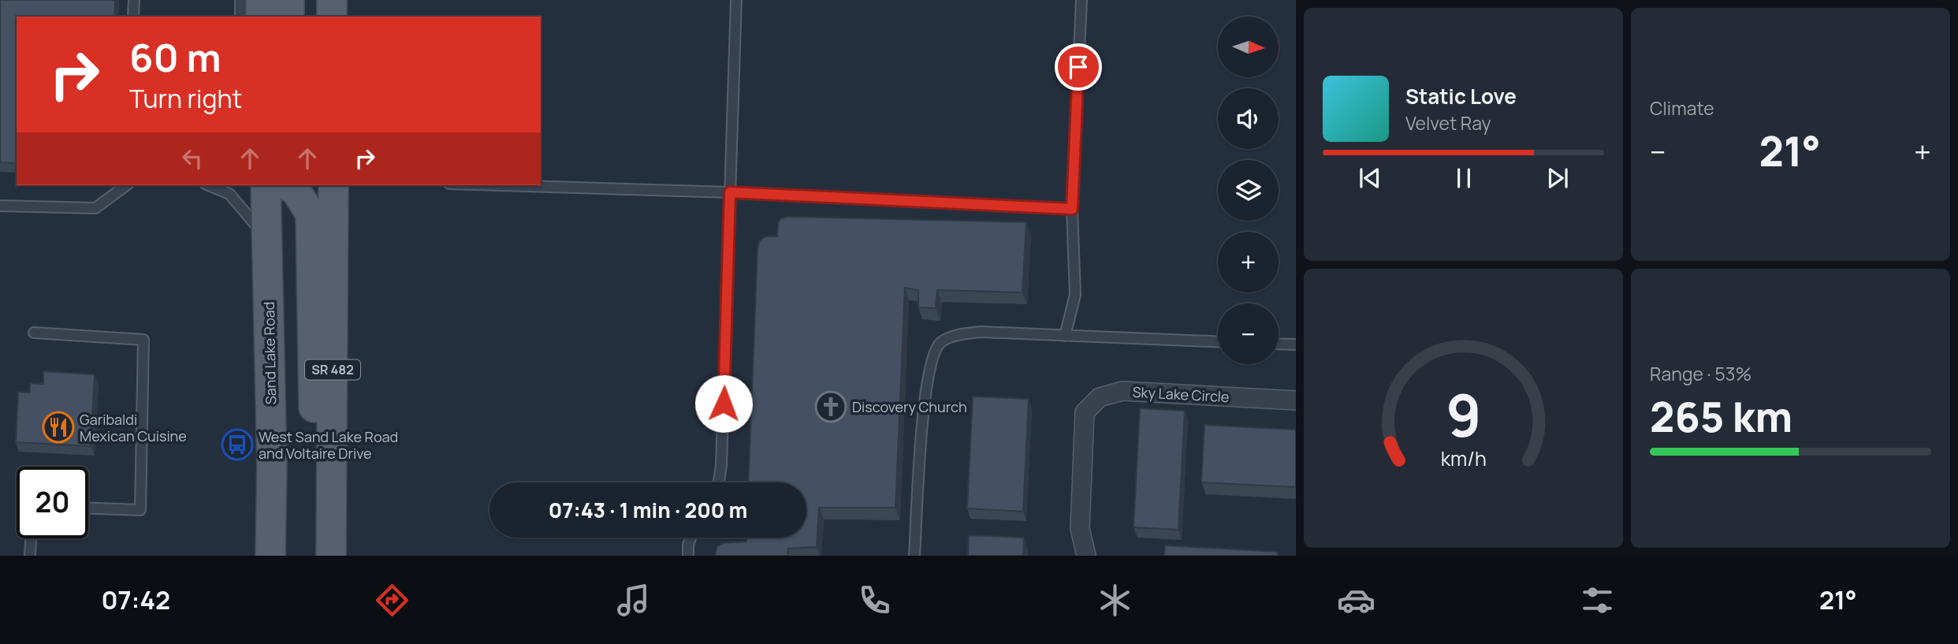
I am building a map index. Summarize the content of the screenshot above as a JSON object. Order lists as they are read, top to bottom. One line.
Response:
{"streets":{"main road":["Sand Lake Road","SR 482"],"street":["Sky Lake Circle"]},"places":{"church":["Discovery Church"],"restaurant":["Garibaldi Mexican Cuisine"],"bus stop":["West Sand Lake Road and Voltaire Drive"]},"north":"right","page":{"tile":["Climate",["Range · 53%","265 km"]],"map_buttons":["+","−"],"turn":["60 m","Turn right"],"song":["Static Love","Velvet Ray"],"heat":["−","21°","+"],"limit":"20","trip":"07:43 · 1 min · 200 m","tabs":["07:42","21°"],"gauge":["9","km/h"]}}
